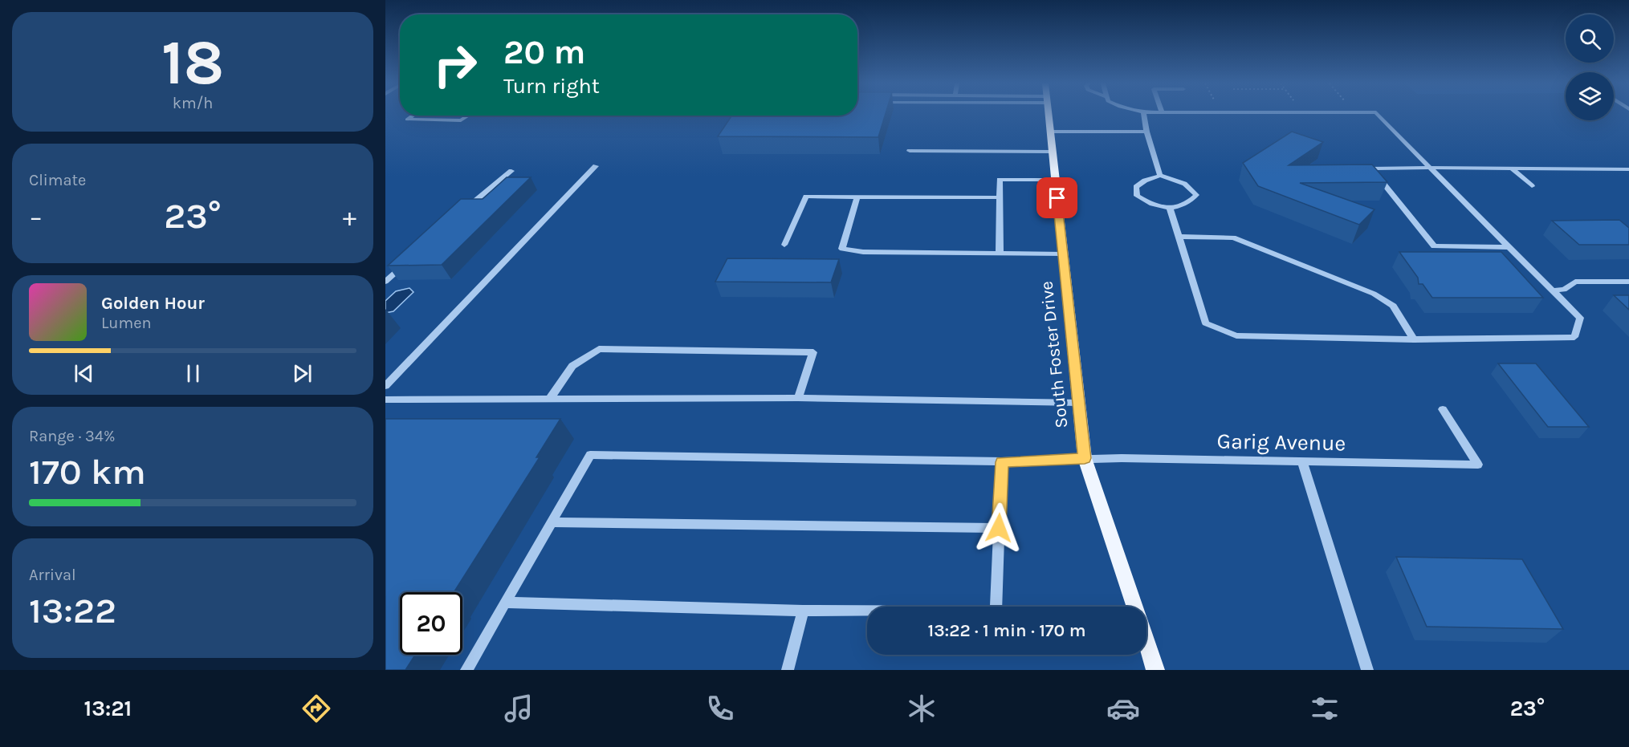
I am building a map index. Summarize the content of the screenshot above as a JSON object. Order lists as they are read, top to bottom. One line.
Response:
{"streets":{"main road":["South Foster Drive"],"street":["Garig Avenue"]},"crossings":[["South Foster Drive","Garig Avenue"]],"page":{"tile":[["18","km/h"],"Climate",["Range · 34%","170 km"],["Arrival","13:22"]],"turn":["20 m","Turn right"],"heat":["−","23°","+"],"song":["Golden Hour","Lumen"],"limit":"20","trip":"13:22 · 1 min · 170 m","tabs":["13:21","23°"]}}
